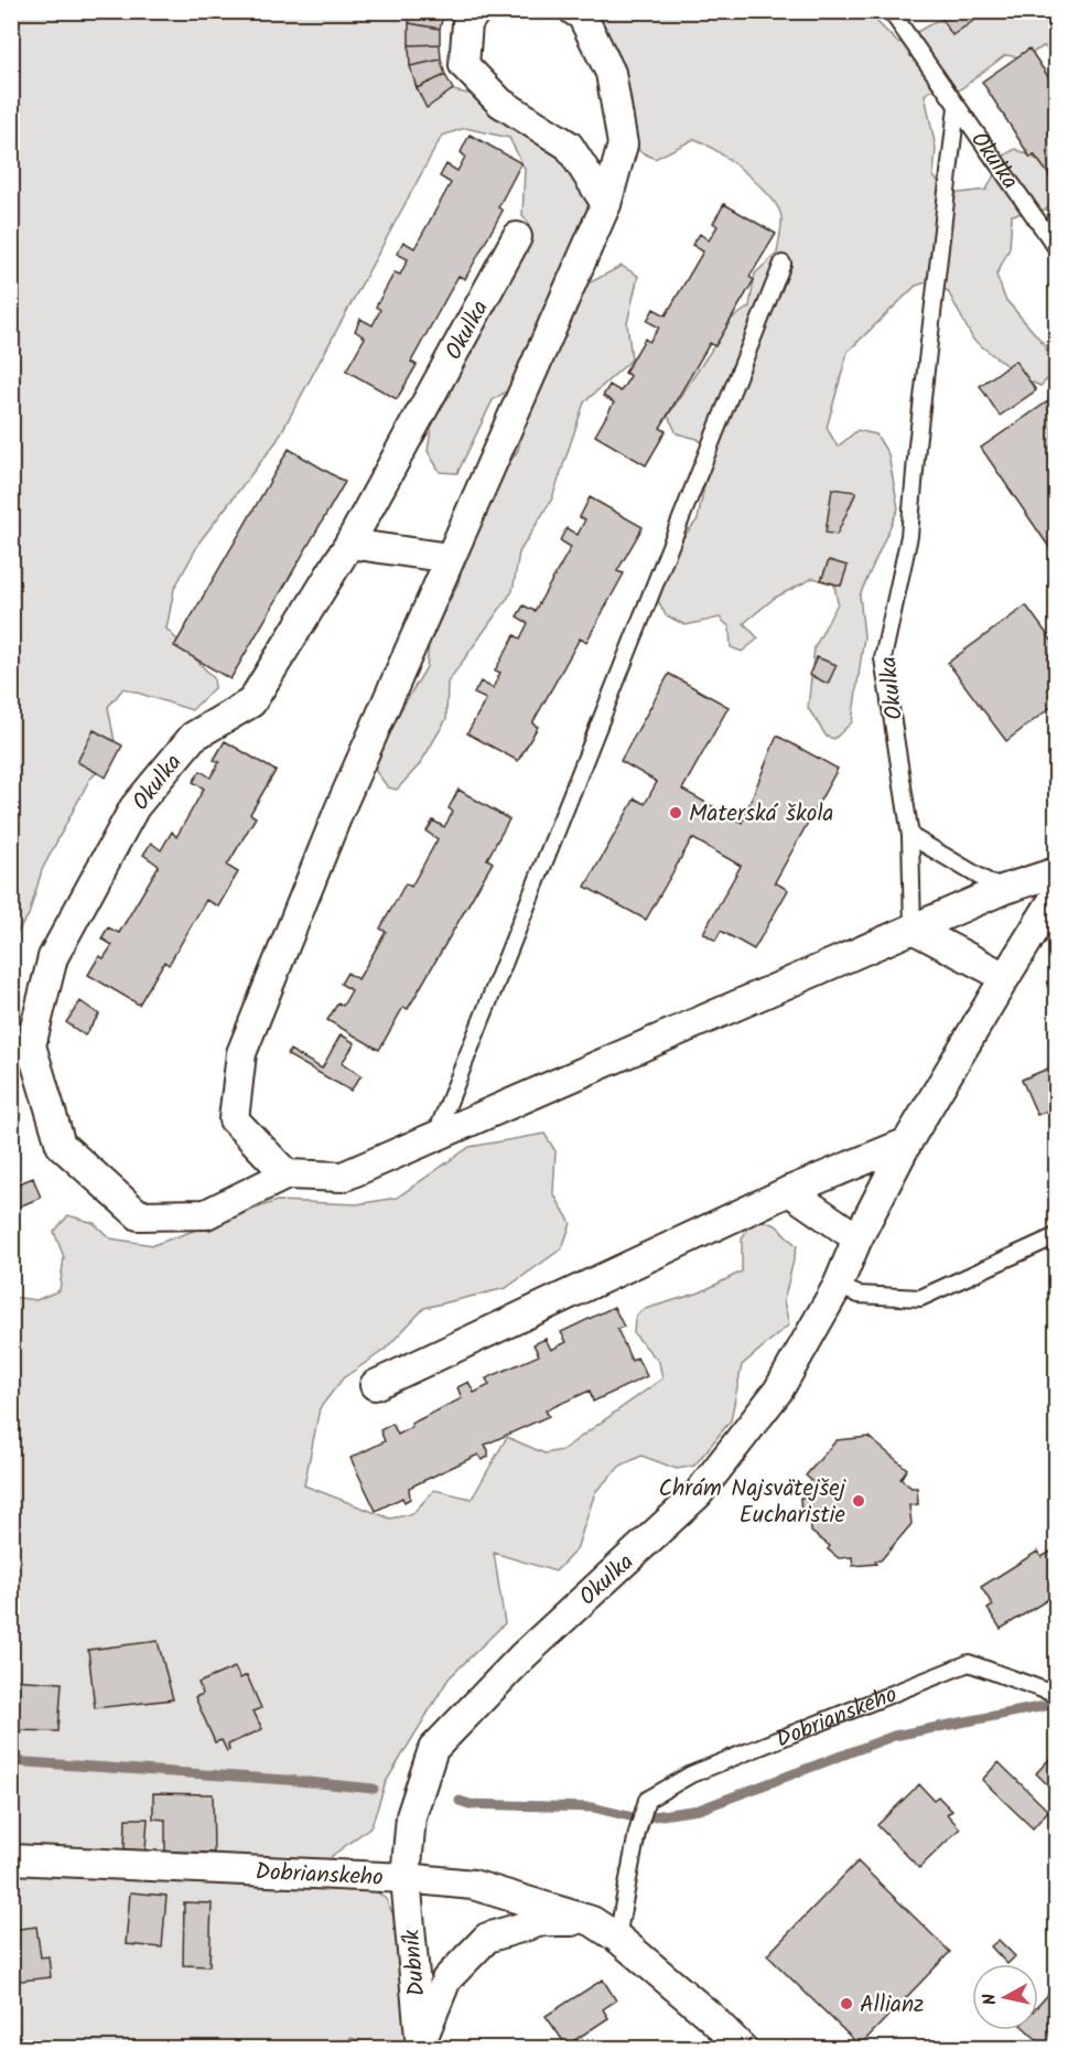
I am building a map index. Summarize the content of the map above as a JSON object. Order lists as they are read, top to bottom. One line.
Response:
{"streets":{"street":["Okulka","Dobrianskeho","Dubník"]},"crossings":[["Okulka","Dobrianskeho"],["Okulka","Dubník"],["Dobrianskeho","Dubník"]],"places":["Materská škola","Chrám Najsvätejšej Eucharistie","Allianz"],"north":"left"}
